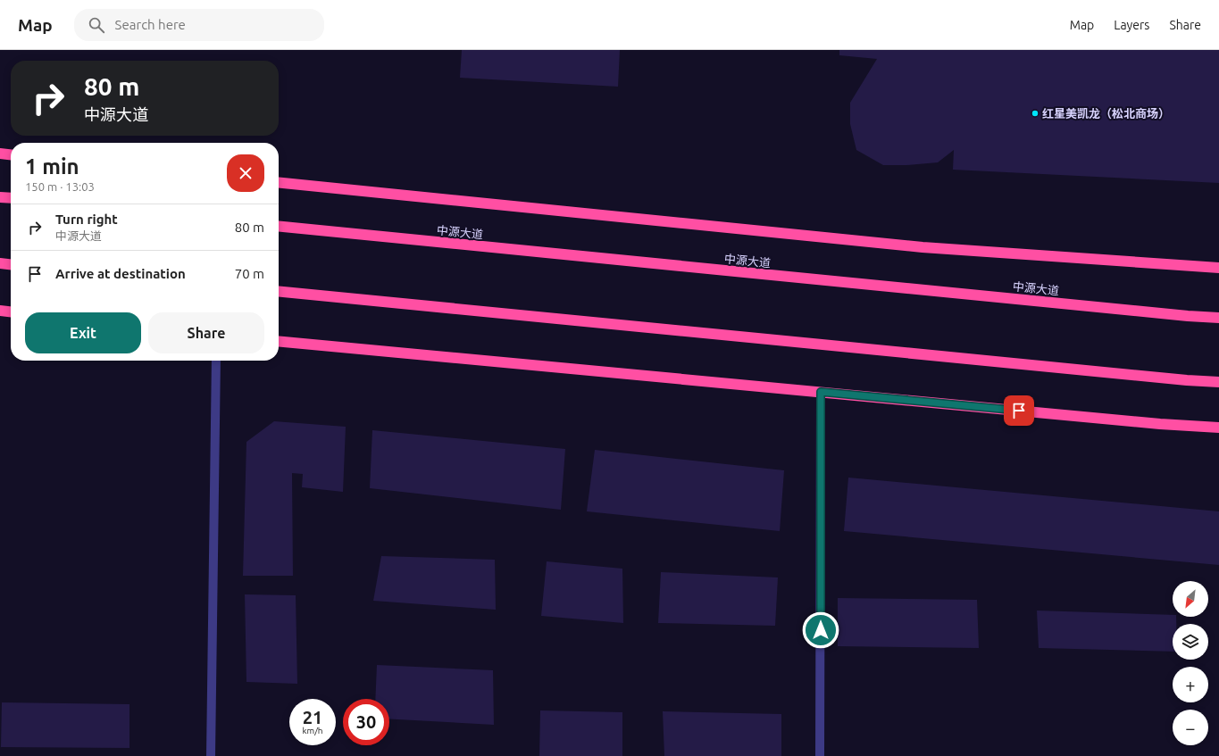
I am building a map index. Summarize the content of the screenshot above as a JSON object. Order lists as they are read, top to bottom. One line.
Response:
{"streets":{"highway":["中源大道"]},"places":["红星美凯龙（松北商场）"],"north":"bottom left","page":{"header":"Map","search":"Search here","nav":["Map","Layers","Share"],"turn":["80 m","中源大道"],"heading":["1 min","150 m · 13:03"],"list":[{"name":"Turn right","note":"中源大道","value":"80 m"},{"name":"Arrive at destination","value":"70 m"}],"buttons":["Exit","Share"],"map_buttons":["+","−"],"speed":"21 km/h","limit":"30"}}
